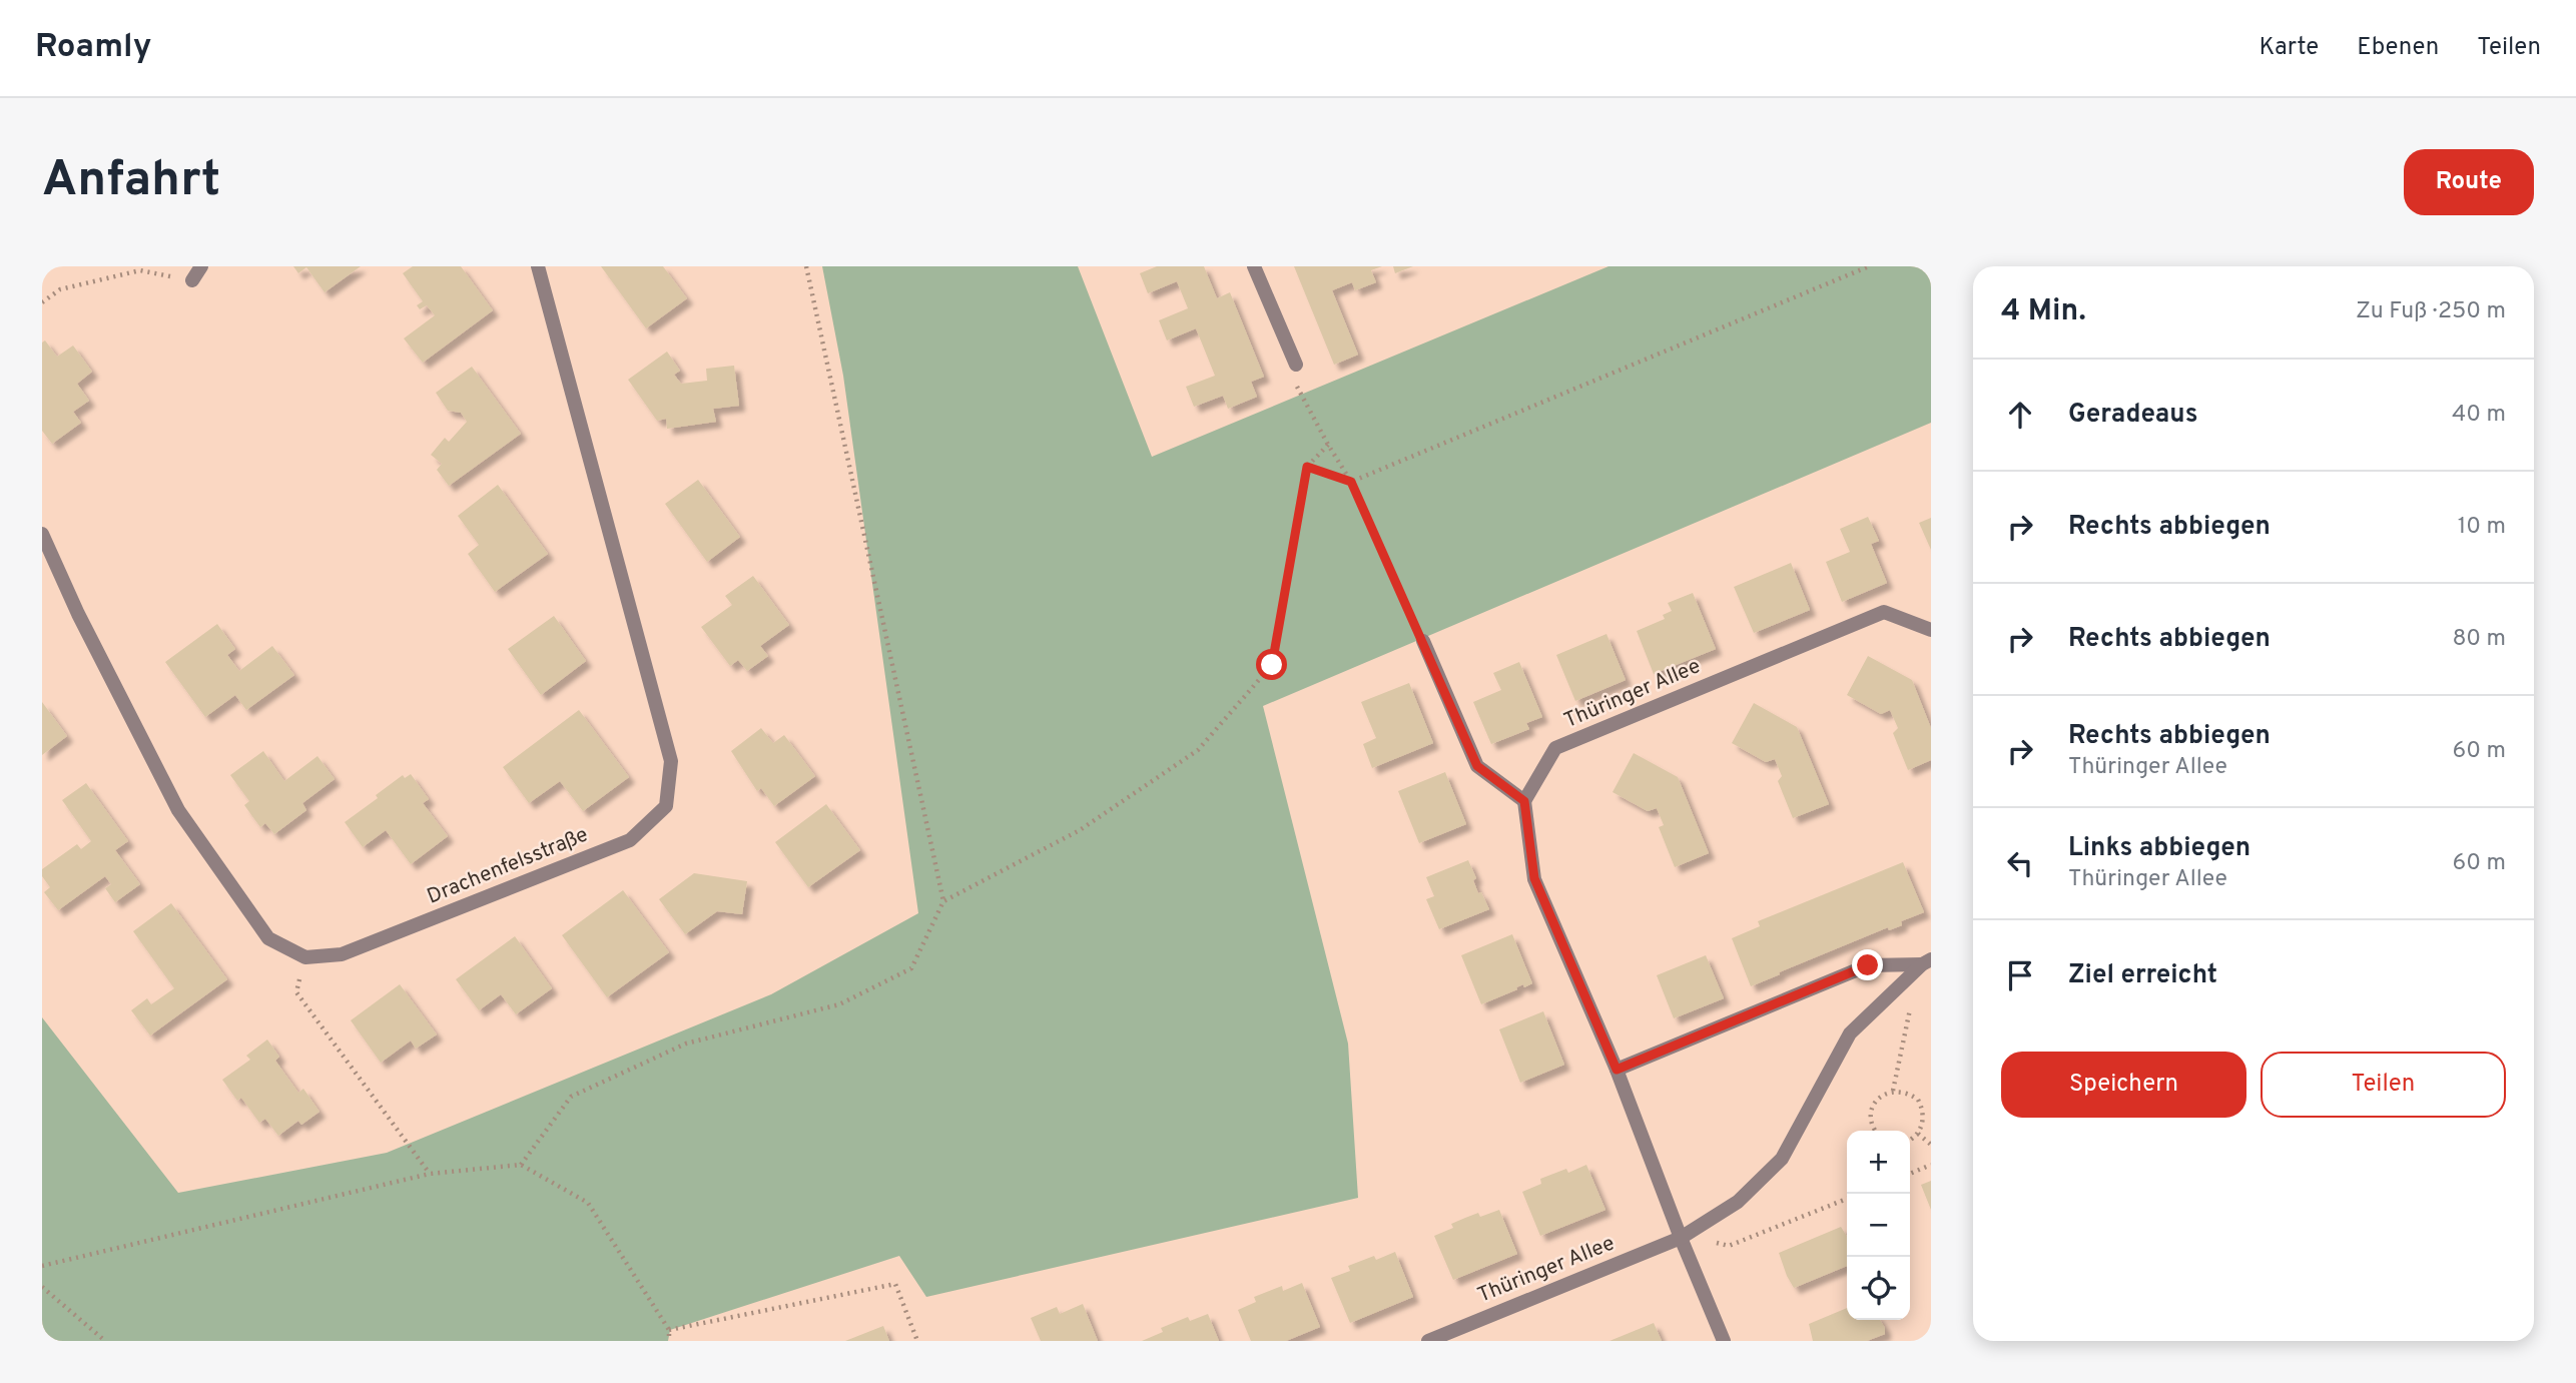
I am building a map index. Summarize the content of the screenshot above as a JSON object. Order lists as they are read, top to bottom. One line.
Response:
{"streets":{"street":["Thüringer Allee","Drachenfelsstraße"]},"page":{"header":"Roamly","nav":["Karte","Ebenen","Teilen"],"buttons":["Route",["Speichern","Teilen"]],"title":"Anfahrt","heading":["4 Min.","Zu Fuß · 250 m"],"list":[["Geradeaus","40 m"],["Rechts abbiegen","10 m"],["Rechts abbiegen","80 m"],["Rechts abbiegen","Thüringer Allee","60 m"],["Links abbiegen","Thüringer Allee","60 m"],"Ziel erreicht"],"map_buttons":["+","−"]}}
